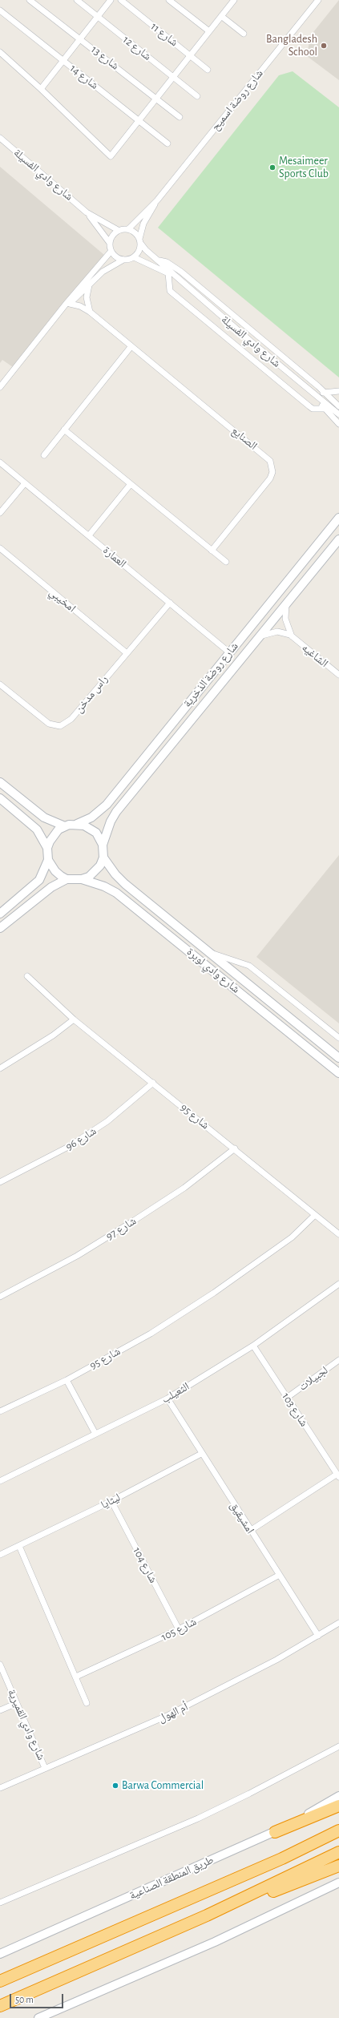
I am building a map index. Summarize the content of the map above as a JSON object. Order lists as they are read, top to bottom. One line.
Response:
{"streets":{"street":["شارع 11","شارع 12","شارع 13","شارع 14","شارع روضة اسميح","شارع وادي الفسيلة","الصنايع","العمارة","امخيبي","الشاغيه","شارع روضة الذخرية","راس مدخن","شارع وادي لوبرة","شارع 95","شارع 96","شارع 97","لجبيلات","الثعيلب","شارع 103","ليثايا","امشيقيق","شارع 104","شارع 105","أم الهول","شارع وادي القميرية","طريق المنطقة الصناعية"]},"crossings":[["شارع روضة اسميح","شارع وادي الفسيلة"],["العمارة","شارع روضة الذخرية"],["العمارة","راس مدخن"],["امخيبي","راس مدخن"],["الشاغيه","شارع روضة الذخرية"],["شارع روضة الذخرية","شارع وادي لوبرة"],["شارع 95","شارع 96"],["شارع 95","شارع 97"],["لجبيلات","شارع 103"],["الثعيلب","شارع 103"],["الثعيلب","امشيقيق"],["شارع 103","امشيقيق"],["ليثايا","امشيقيق"],["ليثايا","شارع 104"],["امشيقيق","شارع 105"],["امشيقيق","أم الهول"],["شارع 104","شارع 105"],["أم الهول","شارع وادي القميرية"]],"places":["Bangladesh School","Mesaimeer Sports Club","Barwa Commercial"],"scale_bar":"50 m"}
